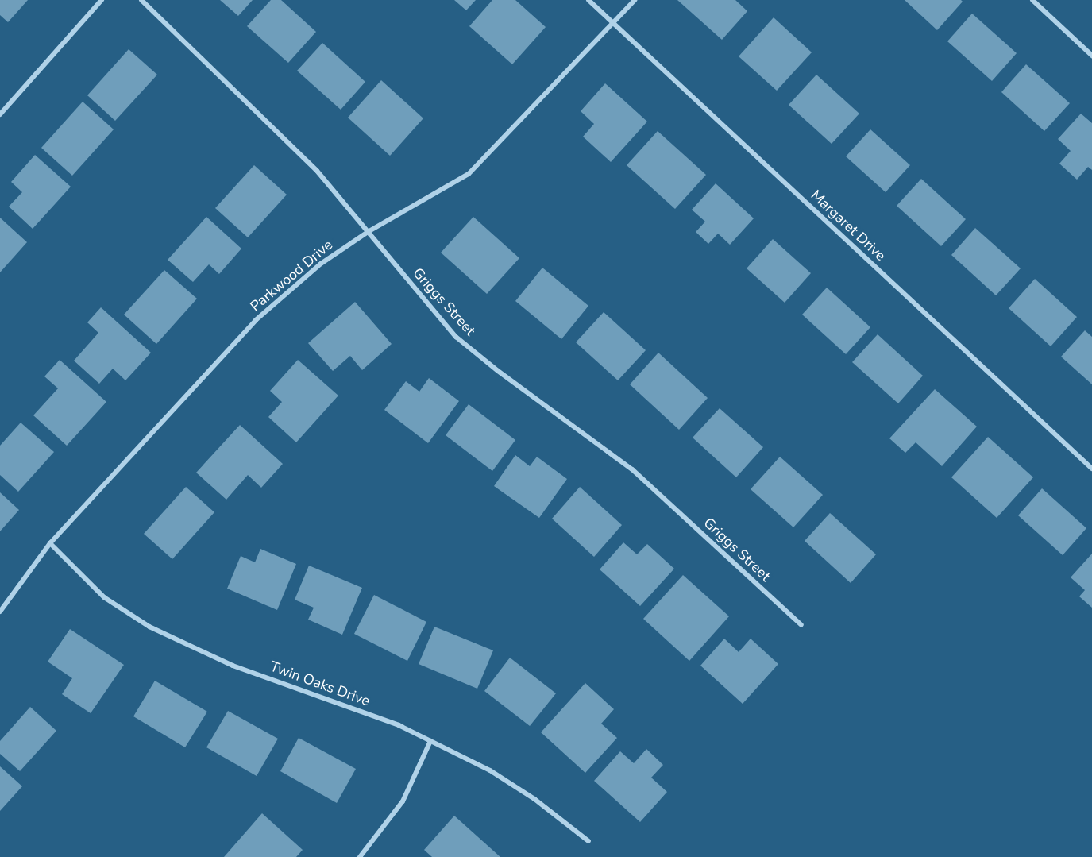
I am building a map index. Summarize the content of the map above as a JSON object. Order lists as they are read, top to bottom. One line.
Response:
{"streets":{"street":["Margaret Drive","Parkwood Drive","Griggs Street","Twin Oaks Drive"]},"crossings":[["Margaret Drive","Parkwood Drive"],["Parkwood Drive","Griggs Street"],["Parkwood Drive","Twin Oaks Drive"]]}
